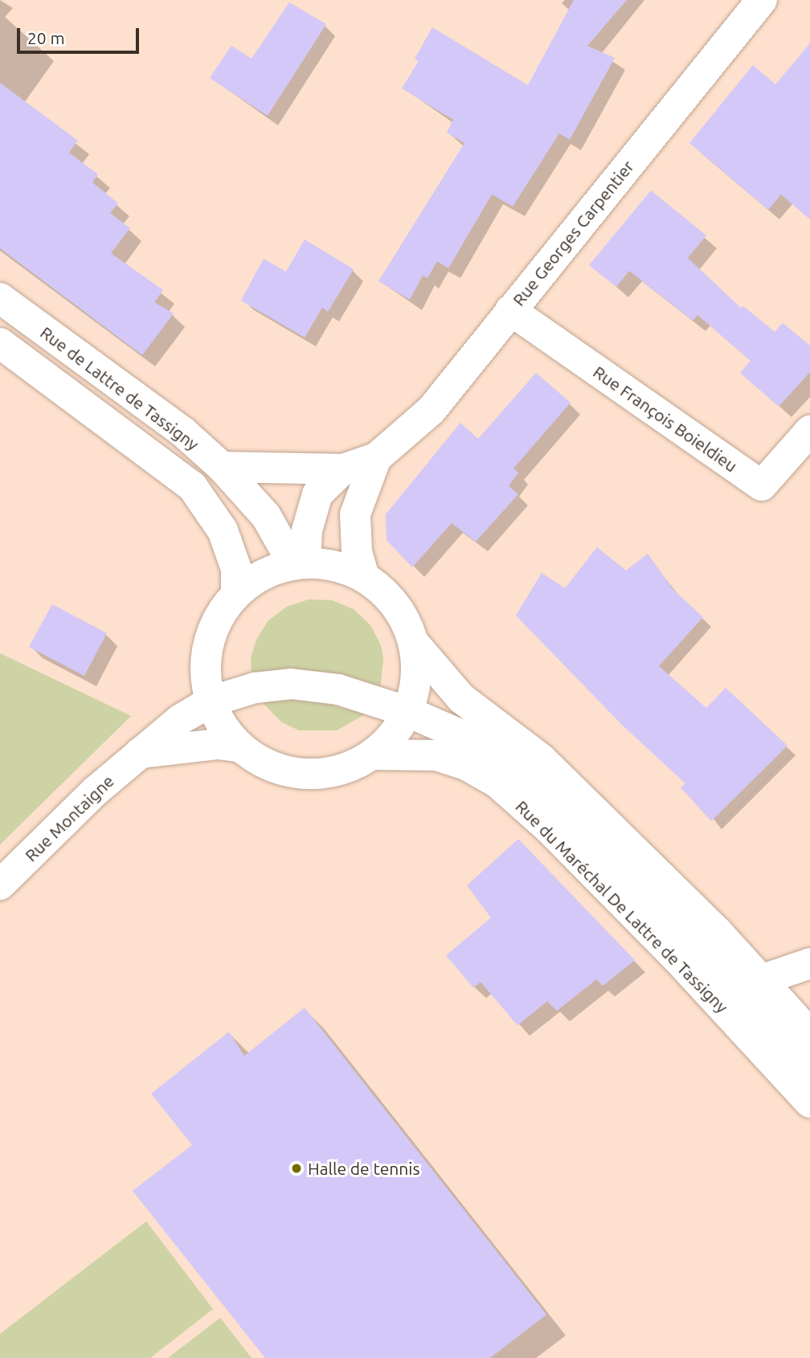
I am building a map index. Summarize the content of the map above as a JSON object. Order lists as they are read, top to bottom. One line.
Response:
{"streets":{"main road":["Rue Georges Carpentier","Rue de Lattre de Tassigny","Rue François Boieldieu","Rue Montaigne","Rue du Maréchal De Lattre de Tassigny"]},"crossings":[["Rue Georges Carpentier","Rue de Lattre de Tassigny"],["Rue Georges Carpentier","Rue François Boieldieu"]],"places":["Halle de tennis"],"scale_bar":"20 m"}
